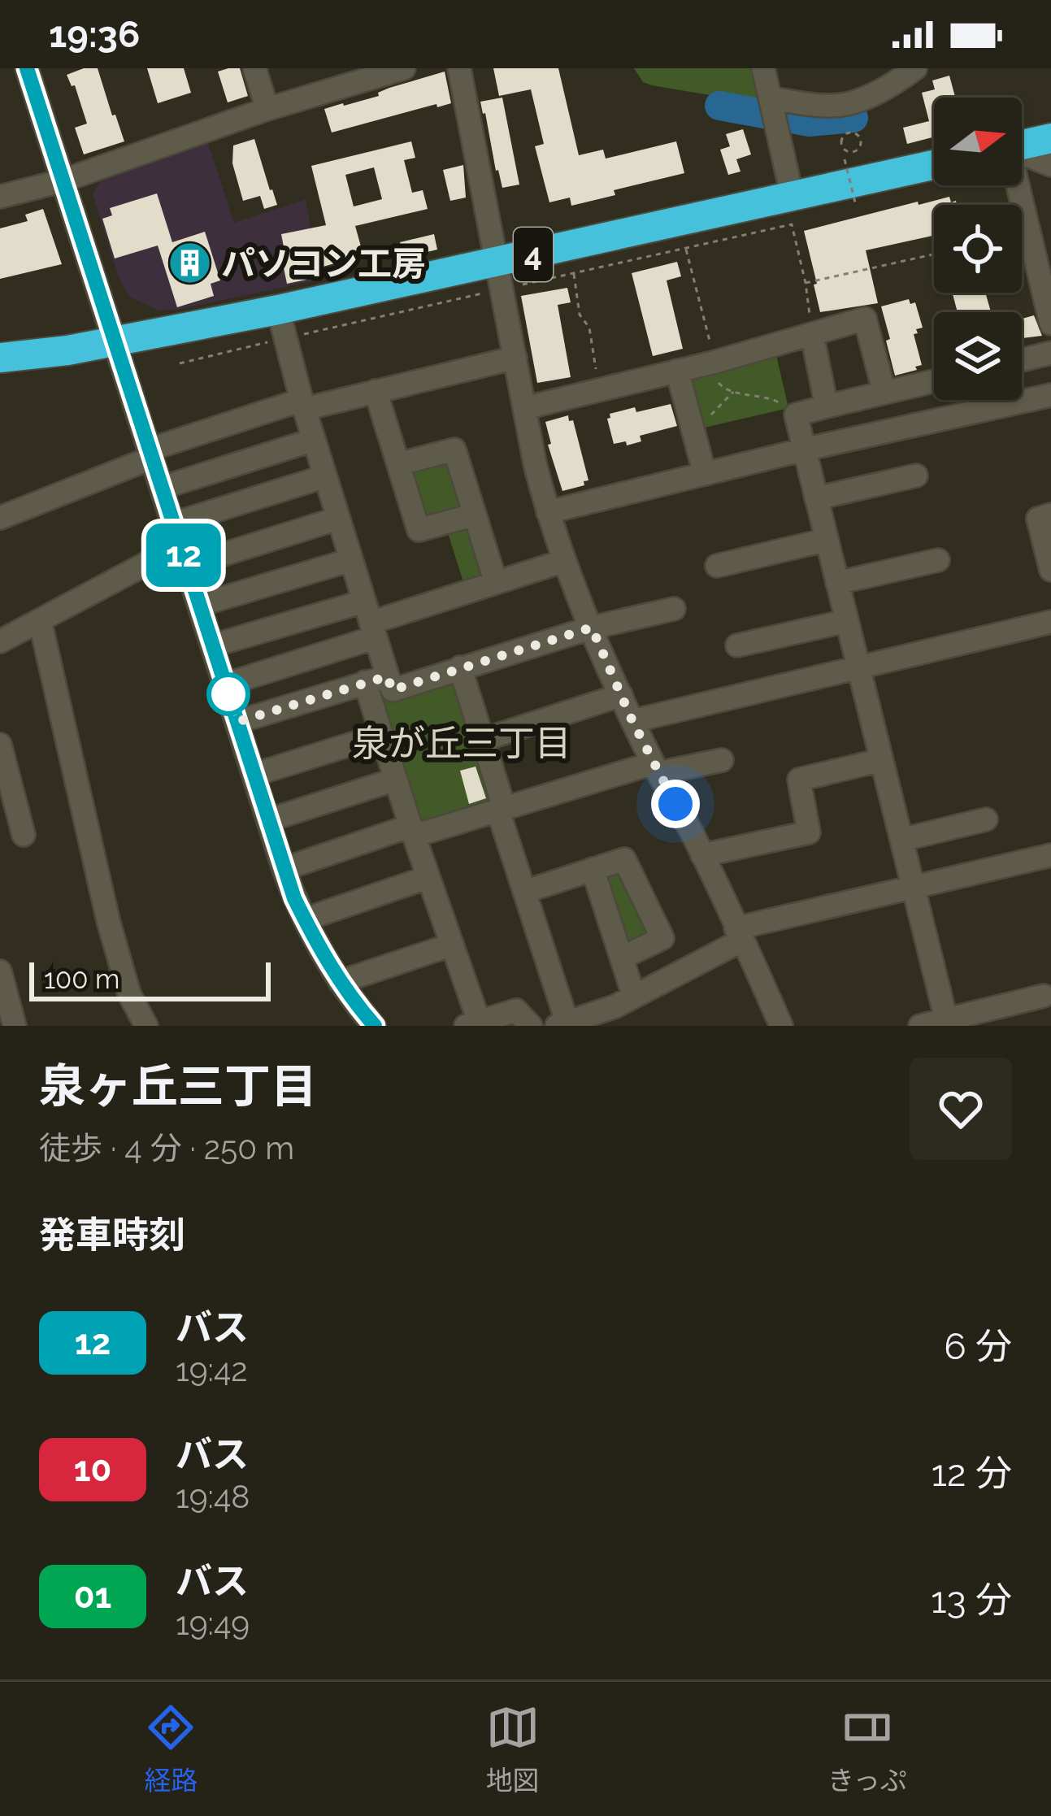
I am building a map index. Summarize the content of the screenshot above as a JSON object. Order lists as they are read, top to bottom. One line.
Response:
{"streets":{"highway":["4"]},"districts":["泉が丘三丁目"],"places":{"building":["パソコン工房"]},"lines":["bus line 12"],"scale_bar":"100 m","north":"right","page":{"status":"19:36","on_map":"12","scale":"100 m","heading":[["泉ヶ丘三丁目","徒歩 · 4 分 · 250 m"],"発車時刻"],"list":[{"mark":"12","name":"バス","note":"19:42","value":"6 分"},{"mark":"10","name":"バス","note":"19:48","value":"12 分"},{"mark":"01","name":"バス","note":"19:49","value":"13 分"}],"tabs":["経路","地図","きっぷ"]}}
